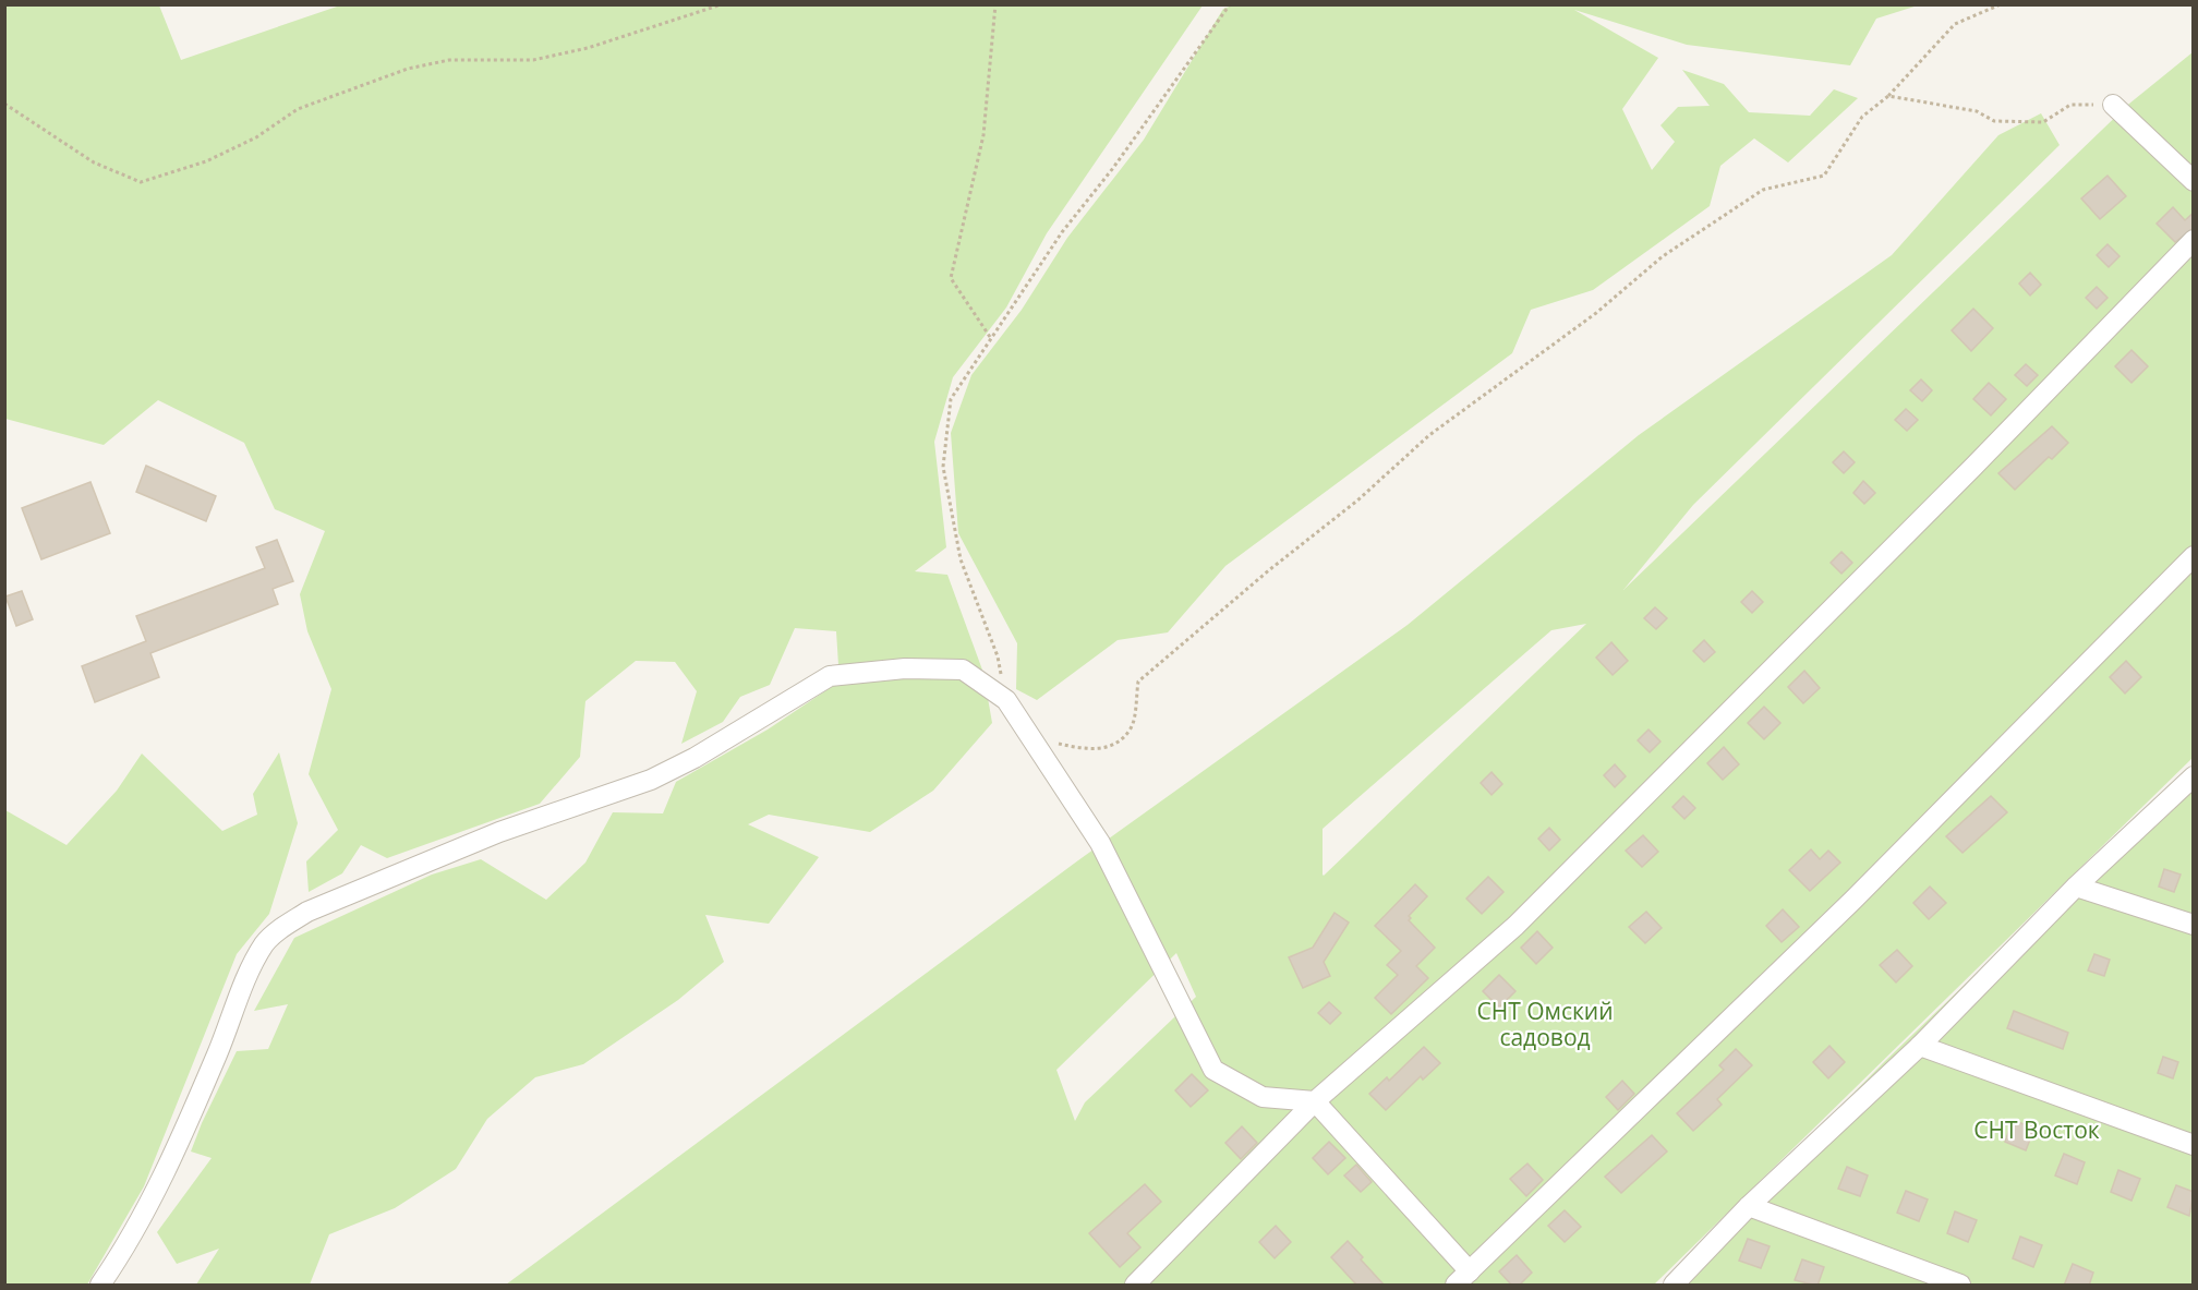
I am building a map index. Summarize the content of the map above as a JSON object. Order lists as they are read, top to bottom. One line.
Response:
{"parks":["СНТ Омский садовод","СНТ Восток"]}
